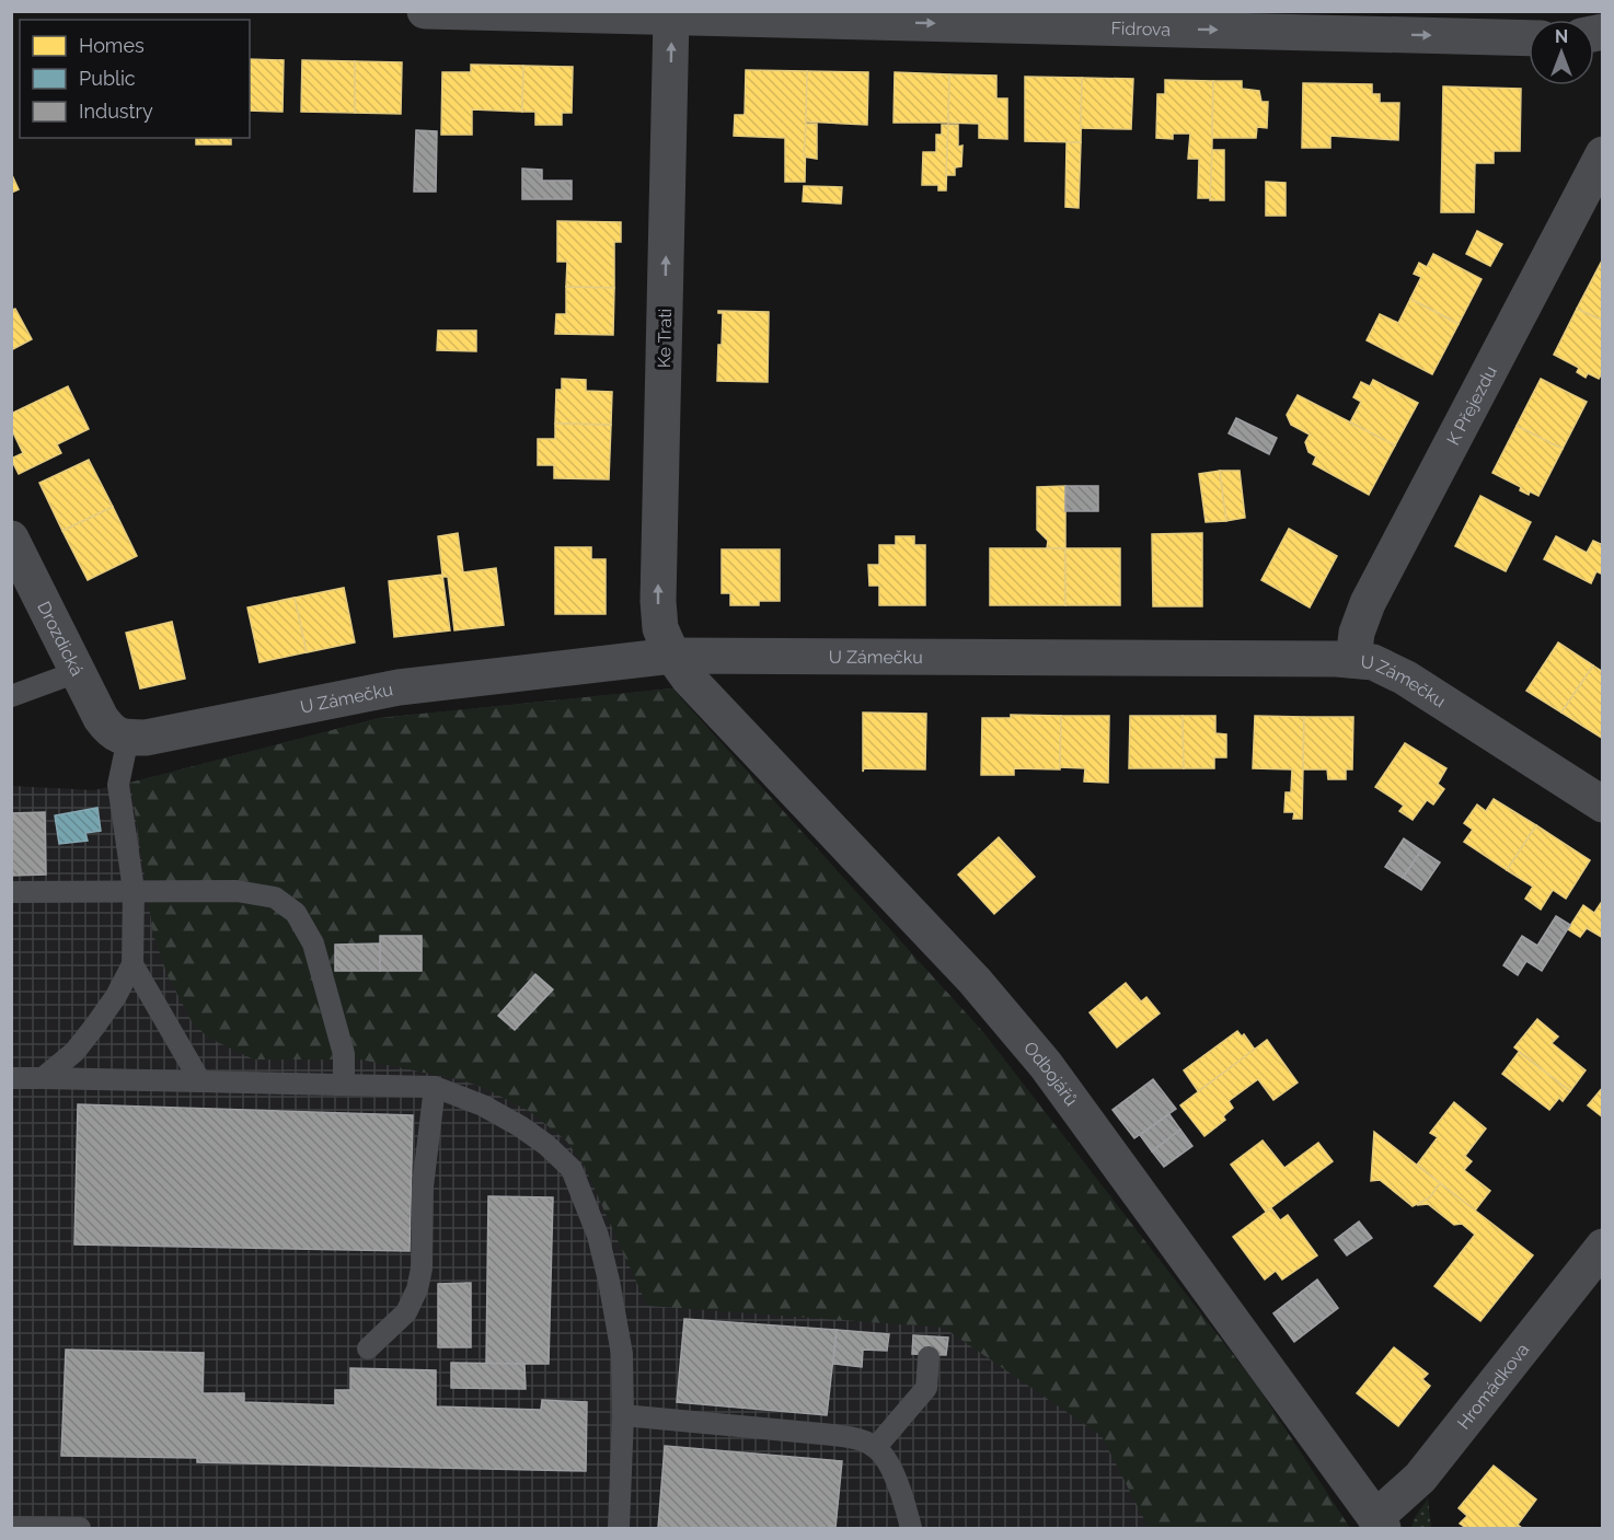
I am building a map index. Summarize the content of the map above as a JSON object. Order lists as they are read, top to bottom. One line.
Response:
{"streets":{"street":["Fidrova","Ke Trati","K Přejezdu","Drozdická","U Zámečku","Odbojářů","Hromádkova"]},"crossings":[["Fidrova","Ke Trati"],["Ke Trati","U Zámečku"],["Ke Trati","Odbojářů"],["K Přejezdu","U Zámečku"],["Drozdická","U Zámečku"],["U Zámečku","Odbojářů"],["Odbojářů","Hromádkova"]],"one_way":["Fidrova","Ke Trati"],"legend":["Homes","Public","Industry"],"north":"top"}
